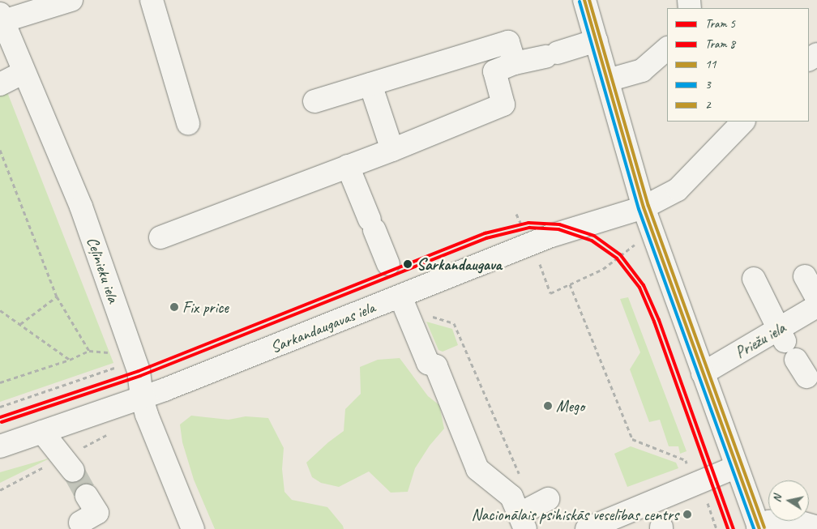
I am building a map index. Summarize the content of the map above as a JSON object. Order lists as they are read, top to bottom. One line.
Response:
{"streets":{"street":["Ceļinieku iela","Sarkandaugavas iela","Priežu iela"]},"crossings":[["Ceļinieku iela","Sarkandaugavas iela"]],"places":["Sarkandaugava","Fix price","Mego","Nacionālais psihiskās veselības centrs"],"lines":["transit line 11","transit line 2","transit line 3","tram line 5","tram line 8"],"legend":["Tram 5","Tram 8","11","3","2"],"north":"left"}
